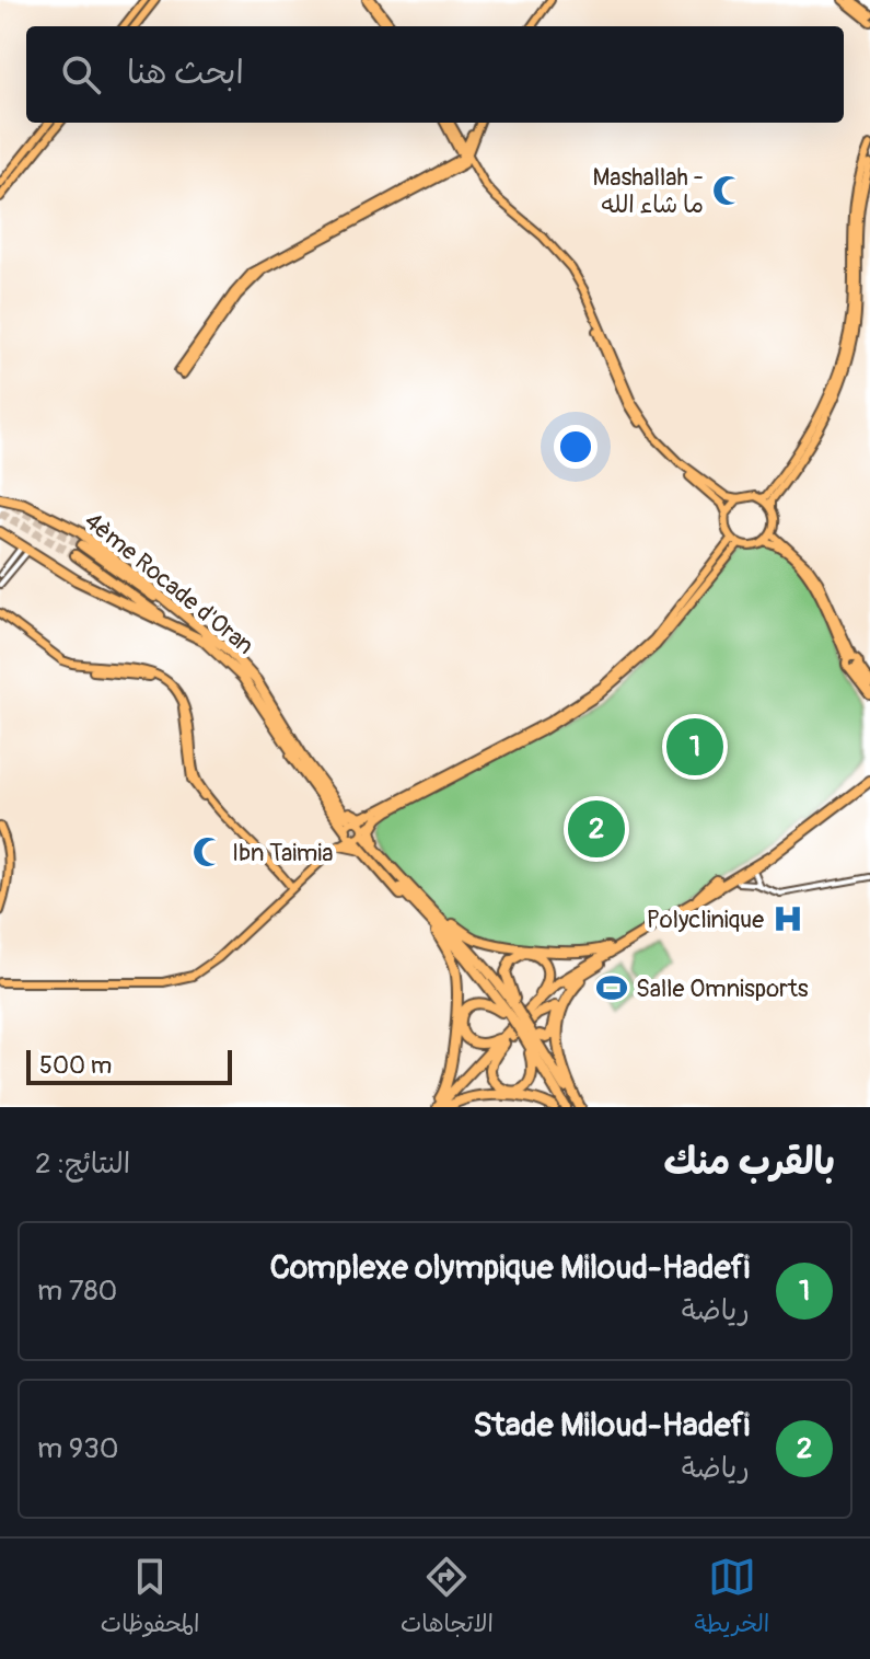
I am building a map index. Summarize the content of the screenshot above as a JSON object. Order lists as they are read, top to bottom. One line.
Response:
{"streets":{"highway":["4ème Rocade d'Oran"]},"places":{"mosque":["Mashallah - ما شاء الله","Ibn Taimia"],"hospital":["Polyclinique"],"sports":["Salle Omnisports"]},"scale_bar":"500 m","page":{"search":"ابحث هنا","pins":["1","2"],"scale":"500 m","heading":["بالقرب منك","النتائج: 2"],"list":[{"mark":"1","name":"Complexe olympique Miloud-Hadefi","note":"رياضة","value":"780 m"},{"mark":"2","name":"Stade Miloud-Hadefi","note":"رياضة","value":"930 m"}],"nav":["الخريطة","الاتجاهات","المحفوظات"]}}
